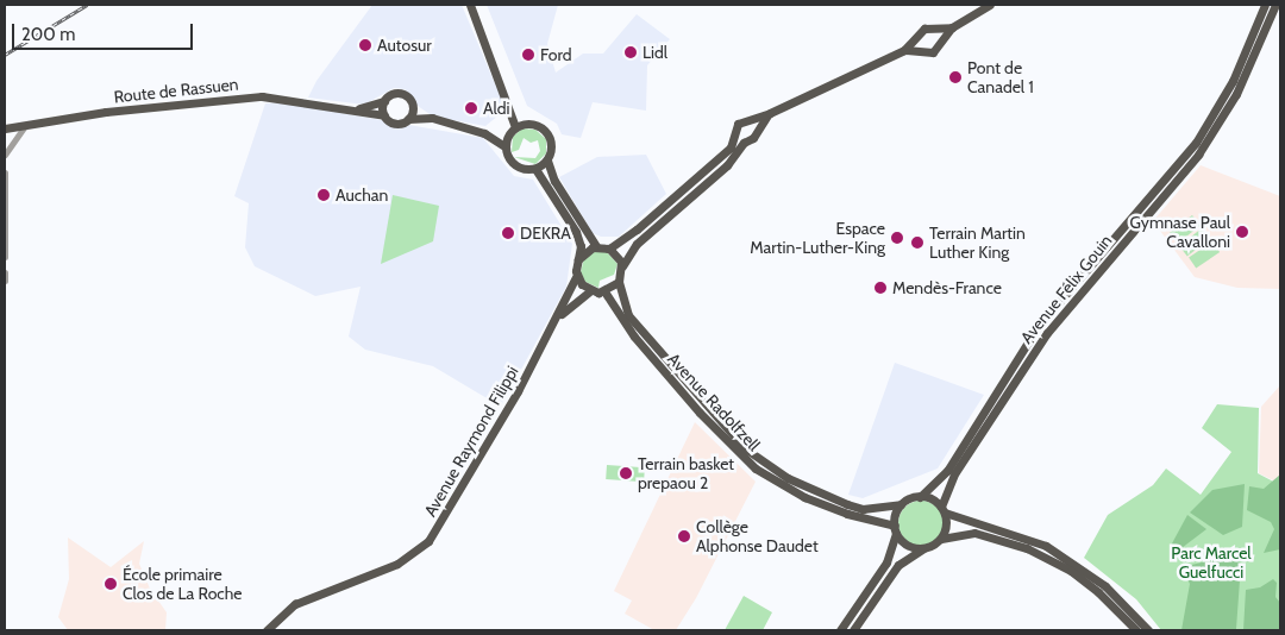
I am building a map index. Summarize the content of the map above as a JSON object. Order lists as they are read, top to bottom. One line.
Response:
{"streets":{"main road":["Route de Rassuen","Avenue Félix Gouin","Avenue Radolfzell","Avenue Raymond Filippi"]},"crossings":[["Avenue Félix Gouin","Avenue Radolfzell"],["Avenue Radolfzell","Avenue Raymond Filippi"]],"parks":["Parc Marcel Guelfucci"],"places":["Autosur","Lidl","Ford","Pont de Canadel 1","Aldi","Auchan","Gymnase Paul Cavalloni","DEKRA","Espace Martin-Luther-King","Terrain Martin Luther King","Mendès-France","Terrain basket prepaou 2","Collège Alphonse Daudet","École primaire Clos de La Roche"],"scale_bar":"200 m"}
